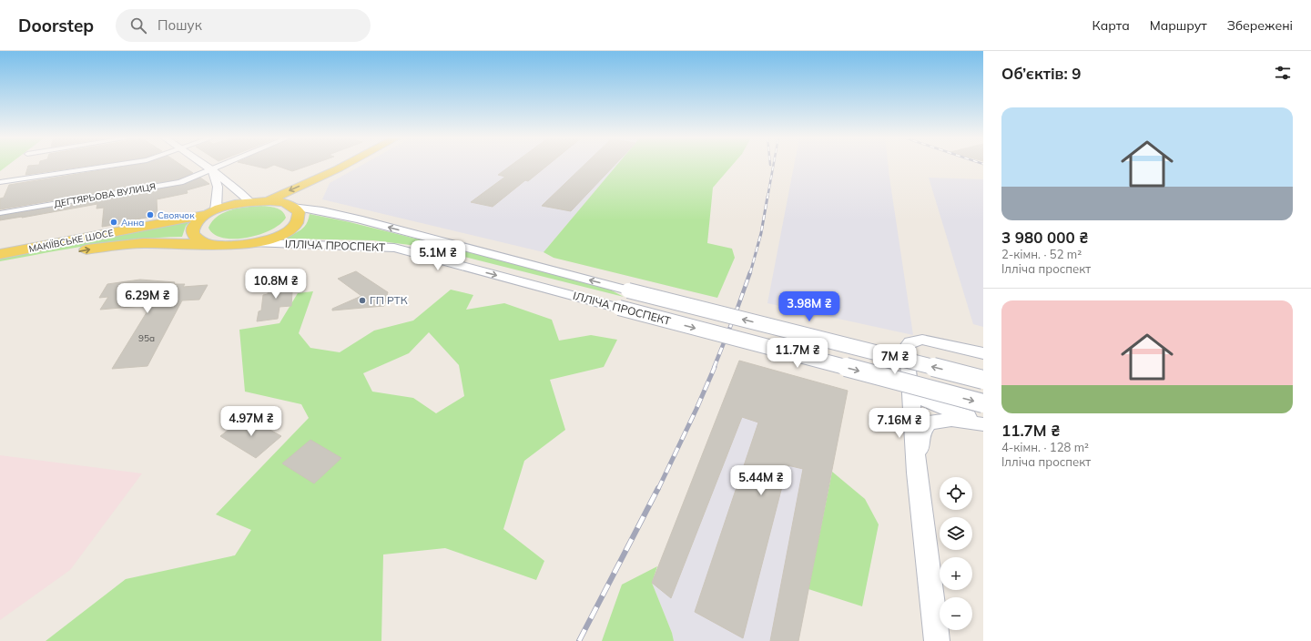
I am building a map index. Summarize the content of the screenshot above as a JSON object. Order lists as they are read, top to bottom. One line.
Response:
{"streets":{"main road":["МАКІЇВСЬКЕ ШОСЕ","ІЛЛІЧА ПРОСПЕКТ"],"street":["ДЕГТЯРЬОВА ВУЛИЦЯ"]},"crossings":[["МАКІЇВСЬКЕ ШОСЕ","ІЛЛІЧА ПРОСПЕКТ"]],"places":["Своячок","Анна","ГП РТК"],"house_numbers":["95а"],"page":{"header":"Doorstep","search":"Пошук","nav":["Карта","Маршрут","Збережені"],"heading":"Об’єктів: 9","list":[{"name":"3 980 000 ₴","note":"2-кімн. · 52 m² · Ілліча проспект"},{"name":"11.7M ₴","note":"4-кімн. · 128 m² · Ілліча проспект"}],"price":["5.1M ₴","10.8M ₴","6.29M ₴","3.98M ₴","11.7M ₴","7M ₴","4.97M ₴","7.16M ₴","5.44M ₴"],"map_buttons":["+","−"]}}
